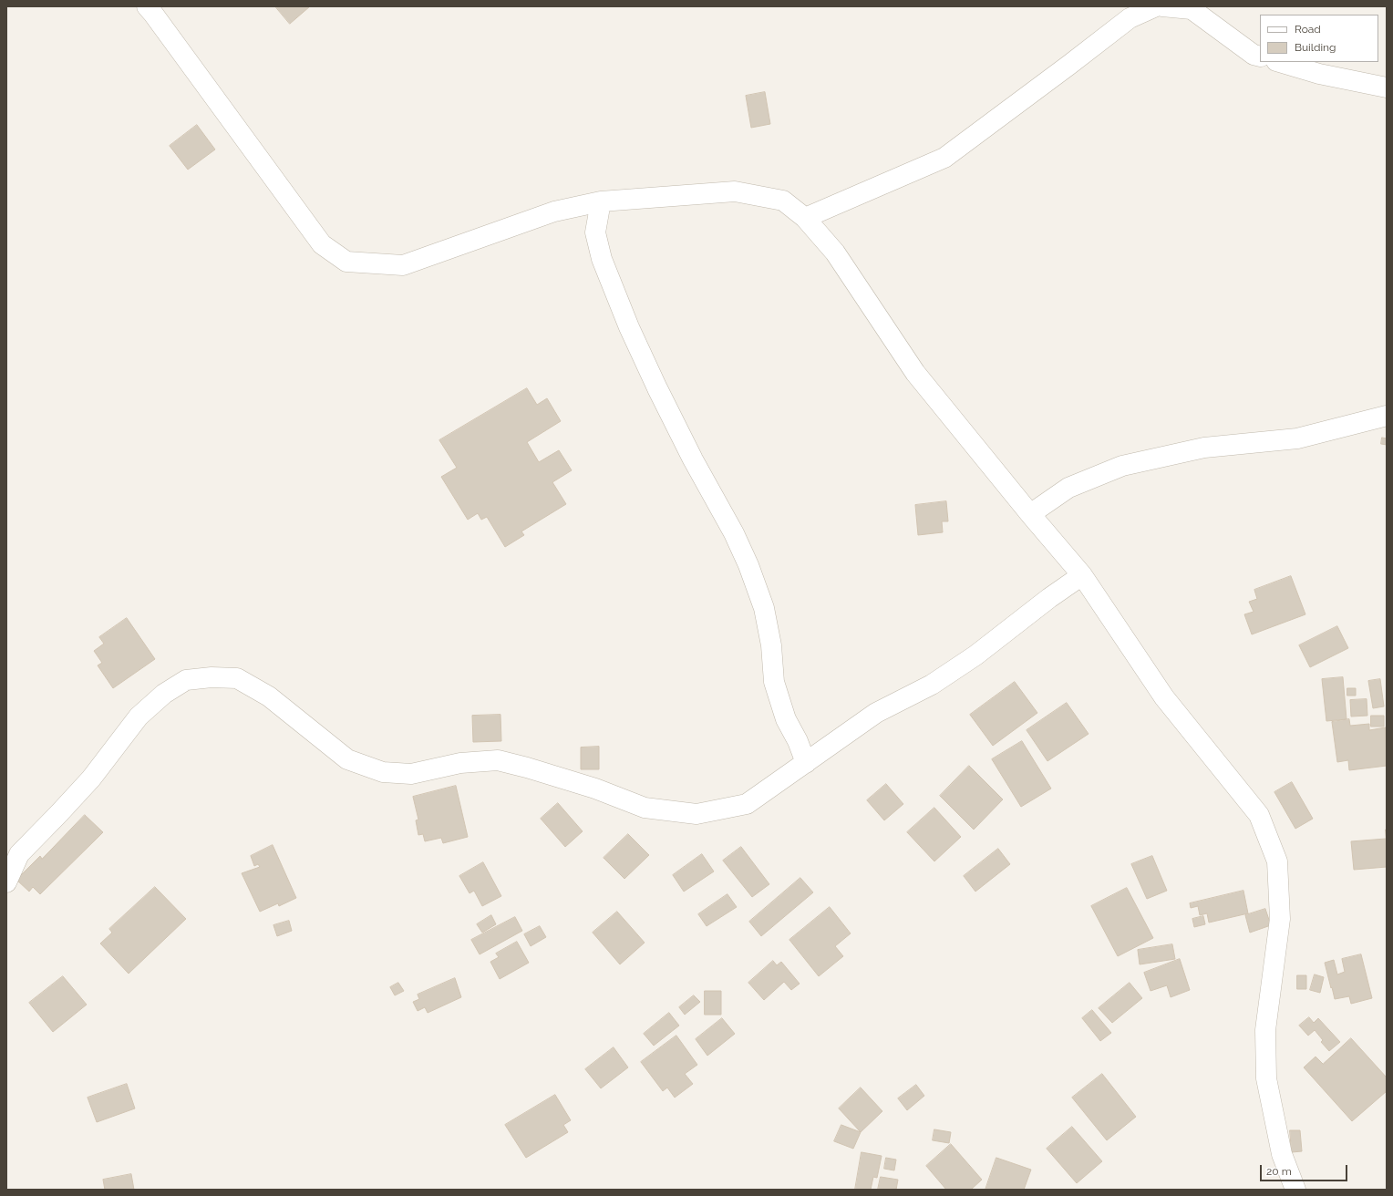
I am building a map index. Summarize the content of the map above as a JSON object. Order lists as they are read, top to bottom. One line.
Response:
{"legend":["Road","Building"],"scale_bar":"20 m"}
